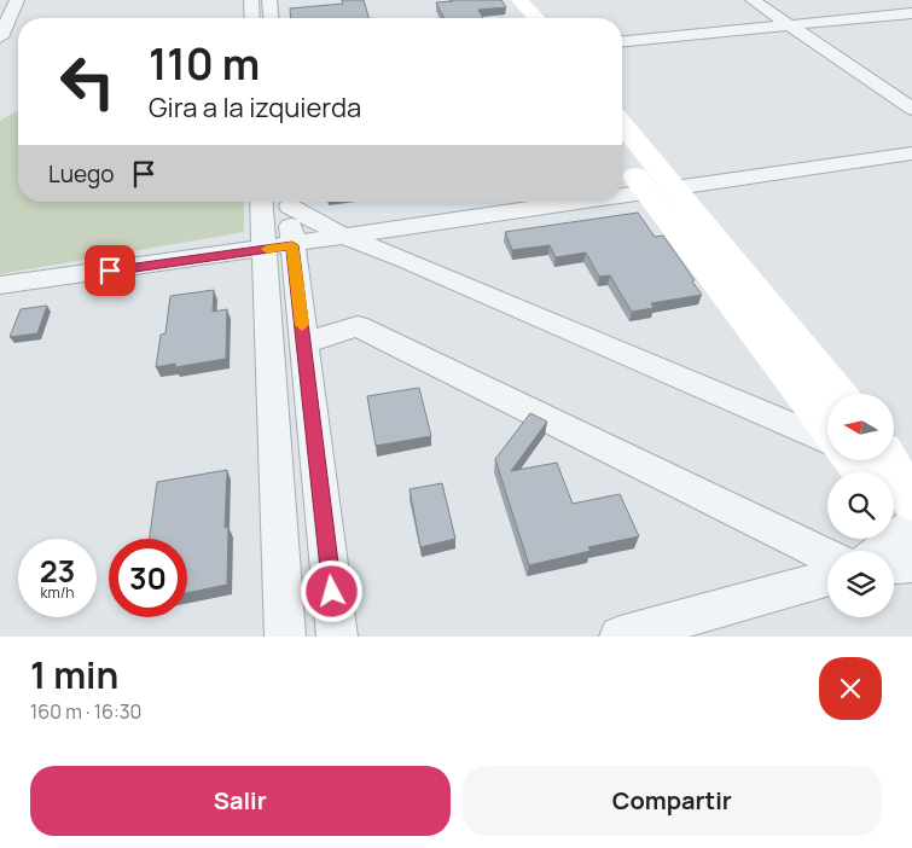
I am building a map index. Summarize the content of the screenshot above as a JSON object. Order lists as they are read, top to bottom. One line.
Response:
{"north":"left","page":{"turn":["110 m","Gira a la izquierda"],"then":"Luego","speed":"23 km/h","limit":"30","heading":["1 min","160 m · 16:30"],"buttons":["Salir","Compartir"]}}
